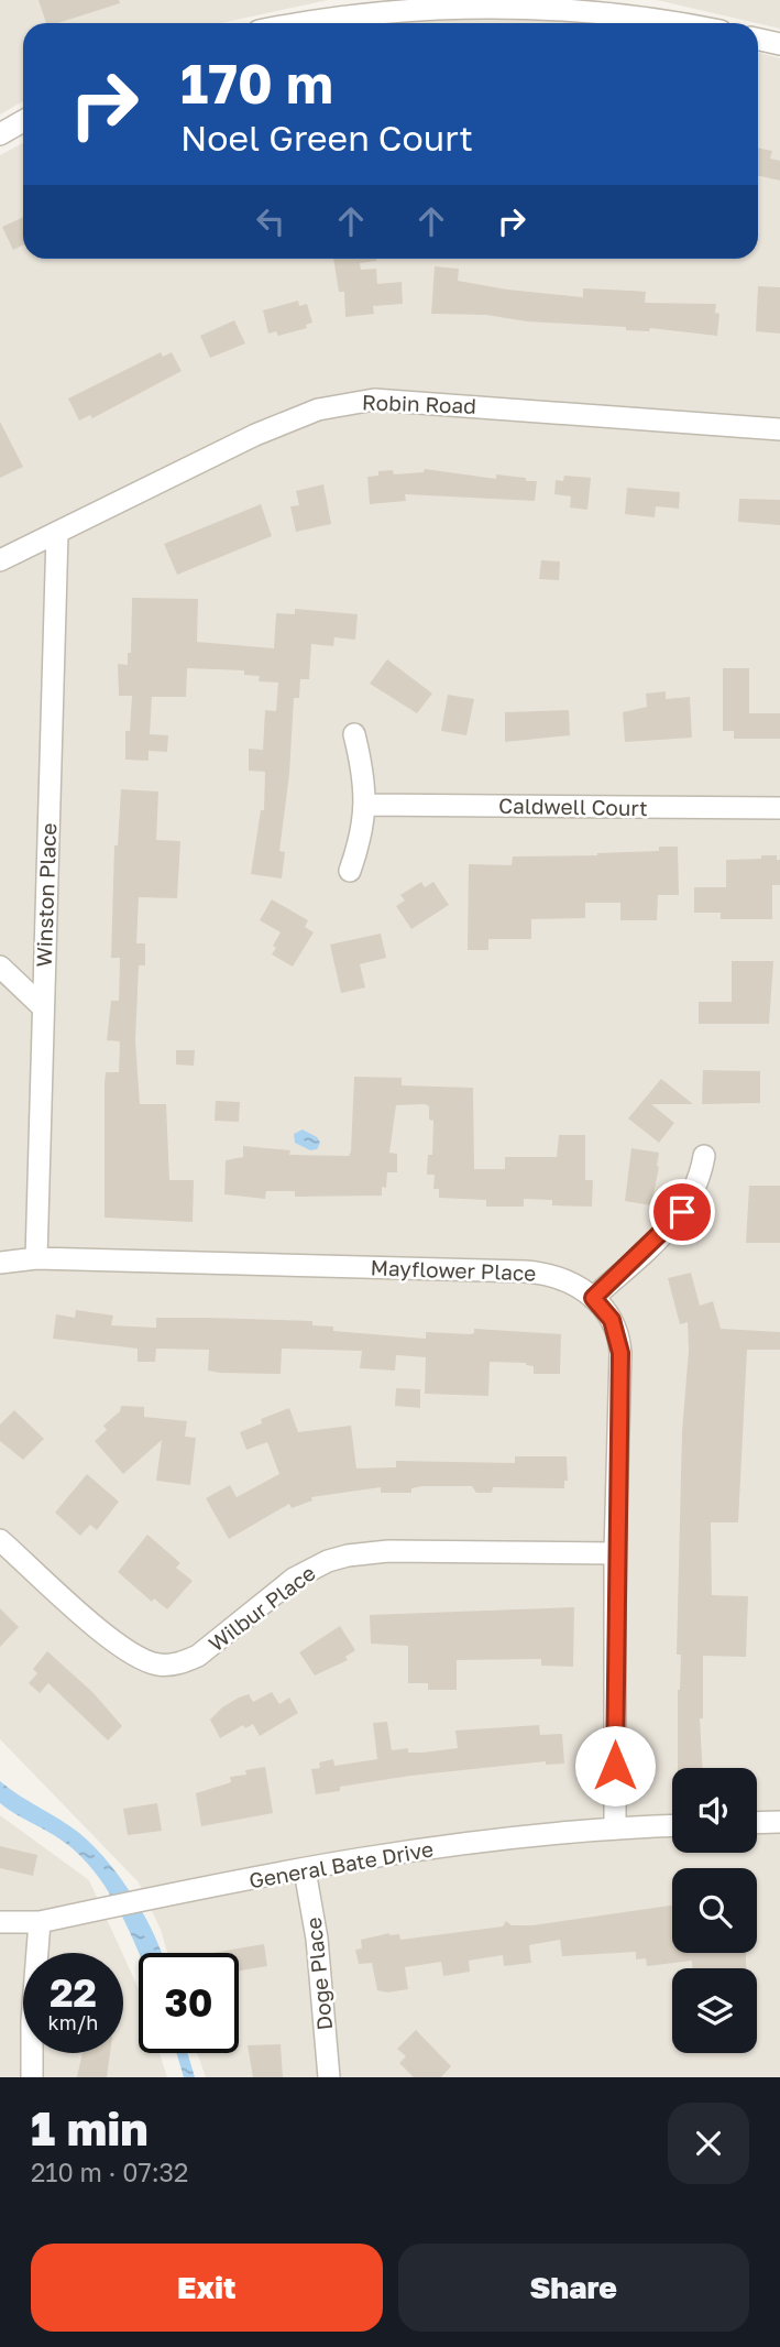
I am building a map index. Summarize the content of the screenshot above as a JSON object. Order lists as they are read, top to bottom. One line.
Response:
{"streets":{"street":["Robin Road","Caldwell Court","Winston Place","Mayflower Place","Wilbur Place","General Bate Drive","Doge Place"]},"crossings":[["Robin Road","Winston Place"],["Winston Place","Mayflower Place"],["Mayflower Place","Wilbur Place"],["Mayflower Place","General Bate Drive"],["General Bate Drive","Doge Place"]],"page":{"turn":["170 m","Noel Green Court"],"speed":"22 km/h","limit":"30","heading":["1 min","210 m · 07:32"],"buttons":["Exit","Share"]}}
